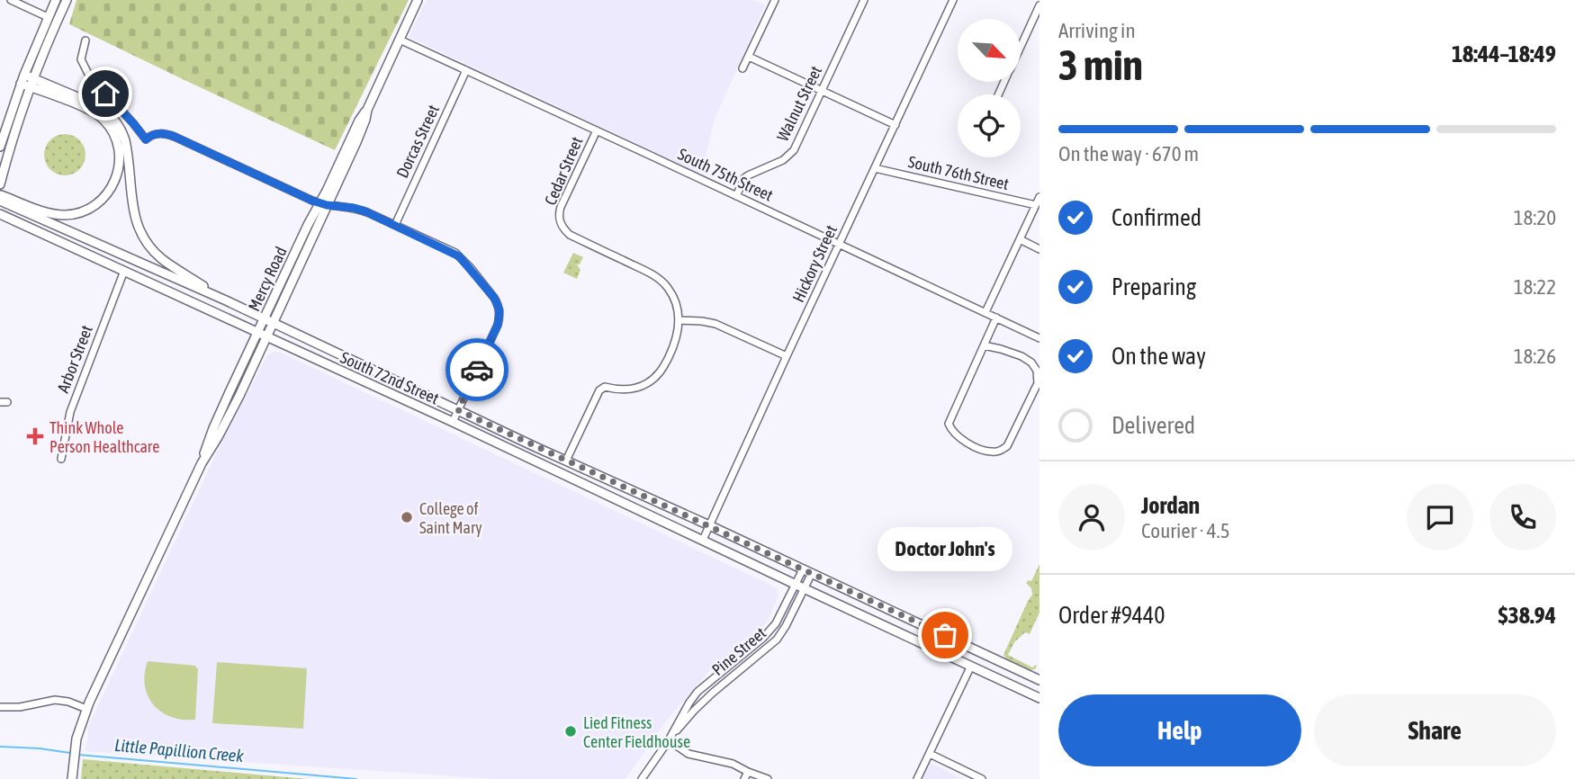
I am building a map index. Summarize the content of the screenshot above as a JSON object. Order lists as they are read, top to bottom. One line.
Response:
{"streets":{"main road":["Mercy Road","South 72nd Street"],"street":["Walnut Street","Dorcas Street","Cedar Street","South 76th Street","South 75th Street","Hickory Street","Arbor Street","Pine Street"]},"crossings":[["Walnut Street","South 75th Street"],["Dorcas Street","South 75th Street"],["Cedar Street","South 75th Street"],["South 76th Street","Hickory Street"],["South 75th Street","Hickory Street"],["South 75th Street","Mercy Road"],["Hickory Street","South 72nd Street"],["Mercy Road","South 72nd Street"],["Arbor Street","South 72nd Street"],["South 72nd Street","Pine Street"]],"water":["Little Papillion Creek"],"places":{"health":["Think Whole Person Healthcare"],"other":["College of Saint Mary","Doctor John's","Lied Fitness Center Fieldhouse"]},"north":"bottom right","page":{"heading":["3 min","Arriving in","18:44–18:49"],"panel":["Jordan","Courier · 4.5","Order #9440","$38.94"],"bar":"On the way · 670 m","list":[["Confirmed","18:20"],["Preparing","18:22"],["On the way","18:26"],"Delivered"],"bubble":"Doctor John's","buttons":["Help","Share"]}}
